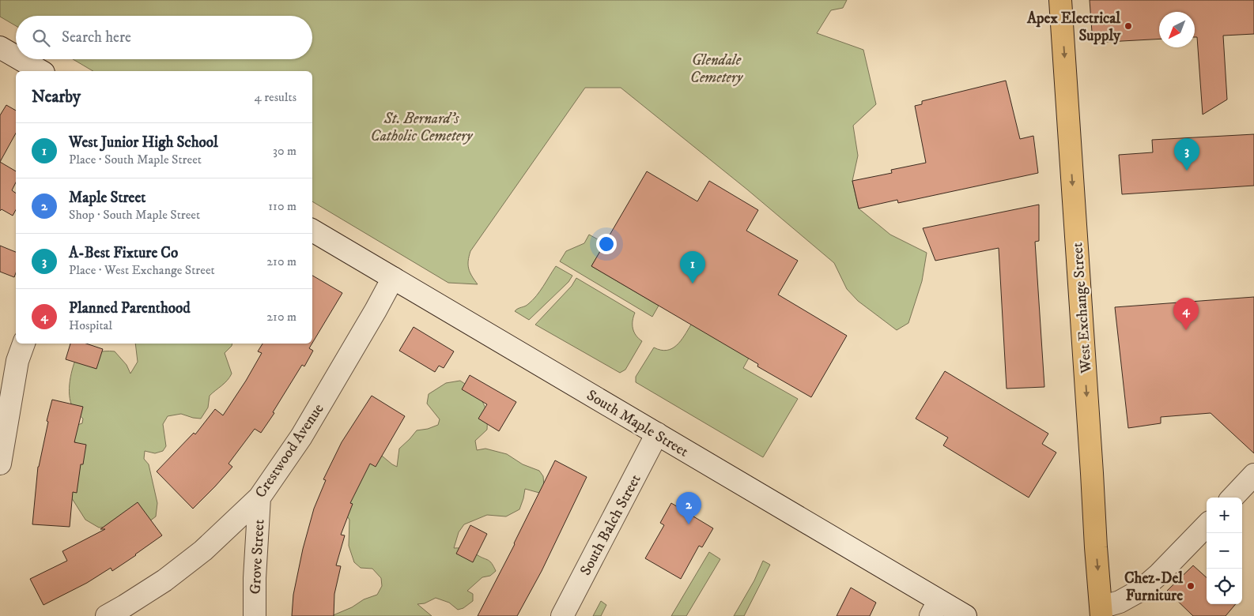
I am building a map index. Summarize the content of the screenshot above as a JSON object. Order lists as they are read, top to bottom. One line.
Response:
{"streets":{"main road":["West Exchange Street"],"street":["South Maple Street","Crestwood Avenue","South Balch Street","Grove Street"]},"crossings":[["South Maple Street","Crestwood Avenue"],["South Maple Street","South Balch Street"],["Crestwood Avenue","Grove Street"]],"one_way":["West Exchange Street"],"parks":["Glendale Cemetery","St. Bernard's Catholic Cemetery"],"places":["Apex Electrical Supply","Chez-Del Furniture"],"north":"bottom left","page":{"search":"Search here","heading":["Nearby","4 results"],"list":[{"mark":"1","name":"West Junior High School","note":"Place · South Maple Street","value":"30 m"},{"mark":"2","name":"Maple Street","note":"Shop · South Maple Street","value":"110 m"},{"mark":"3","name":"A-Best Fixture Co","note":"Place · West Exchange Street","value":"210 m"},{"mark":"4","name":"Planned Parenthood","note":"Hospital","value":"210 m"}],"pins":["3","1","4","2"],"map_buttons":["+","−"]}}
